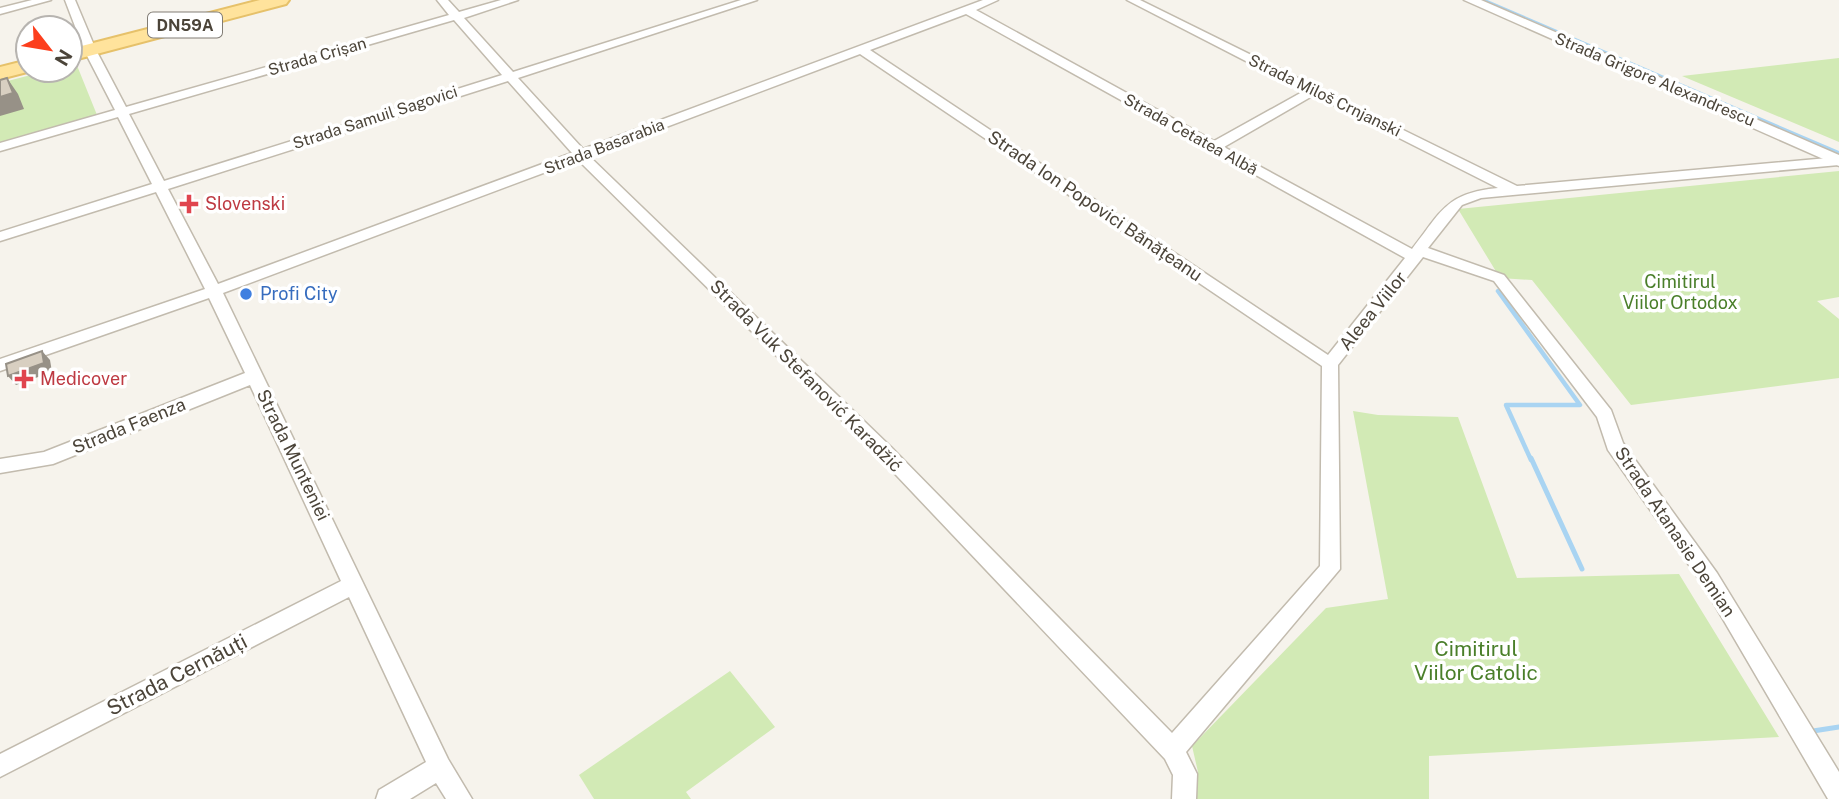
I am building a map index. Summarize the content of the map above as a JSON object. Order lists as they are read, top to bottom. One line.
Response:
{"streets":{"main road":["DN59A"],"street":["Strada Crișan","Strada Grigore Alexandrescu","Strada Miloš Crnjanski","Strada Samuil Sagovici","Strada Cetatea Albă","Strada Basarabia","Strada Ion Popovici Bănățeanu","Aleea Viilor","Strada Vuk Stefanović Karadžić","Strada Faenza","Strada Munteniei","Strada Atanasie Demian","Strada Cernăuți"]},"crossings":[["DN59A","Strada Munteniei"],["Strada Crișan","Strada Vuk Stefanović Karadžić"],["Strada Crișan","Strada Munteniei"],["Strada Grigore Alexandrescu","Aleea Viilor"],["Strada Miloš Crnjanski","Aleea Viilor"],["Strada Samuil Sagovici","Strada Vuk Stefanović Karadžić"],["Strada Samuil Sagovici","Strada Munteniei"],["Strada Cetatea Albă","Strada Basarabia"],["Strada Cetatea Albă","Aleea Viilor"],["Strada Cetatea Albă","Strada Atanasie Demian"],["Strada Basarabia","Strada Ion Popovici Bănățeanu"],["Strada Basarabia","Strada Vuk Stefanović Karadžić"],["Strada Basarabia","Strada Munteniei"],["Strada Ion Popovici Bănățeanu","Aleea Viilor"],["Aleea Viilor","Strada Vuk Stefanović Karadžić"],["Aleea Viilor","Strada Atanasie Demian"],["Strada Faenza","Strada Munteniei"],["Strada Munteniei","Strada Cernăuți"]],"parks":["Cimitirul Viilor Ortodox","Cimitirul Viilor Catolic"],"places":{"health":["Slovenski","Medicover"],"other":["Profi City"]},"north":"bottom right"}
